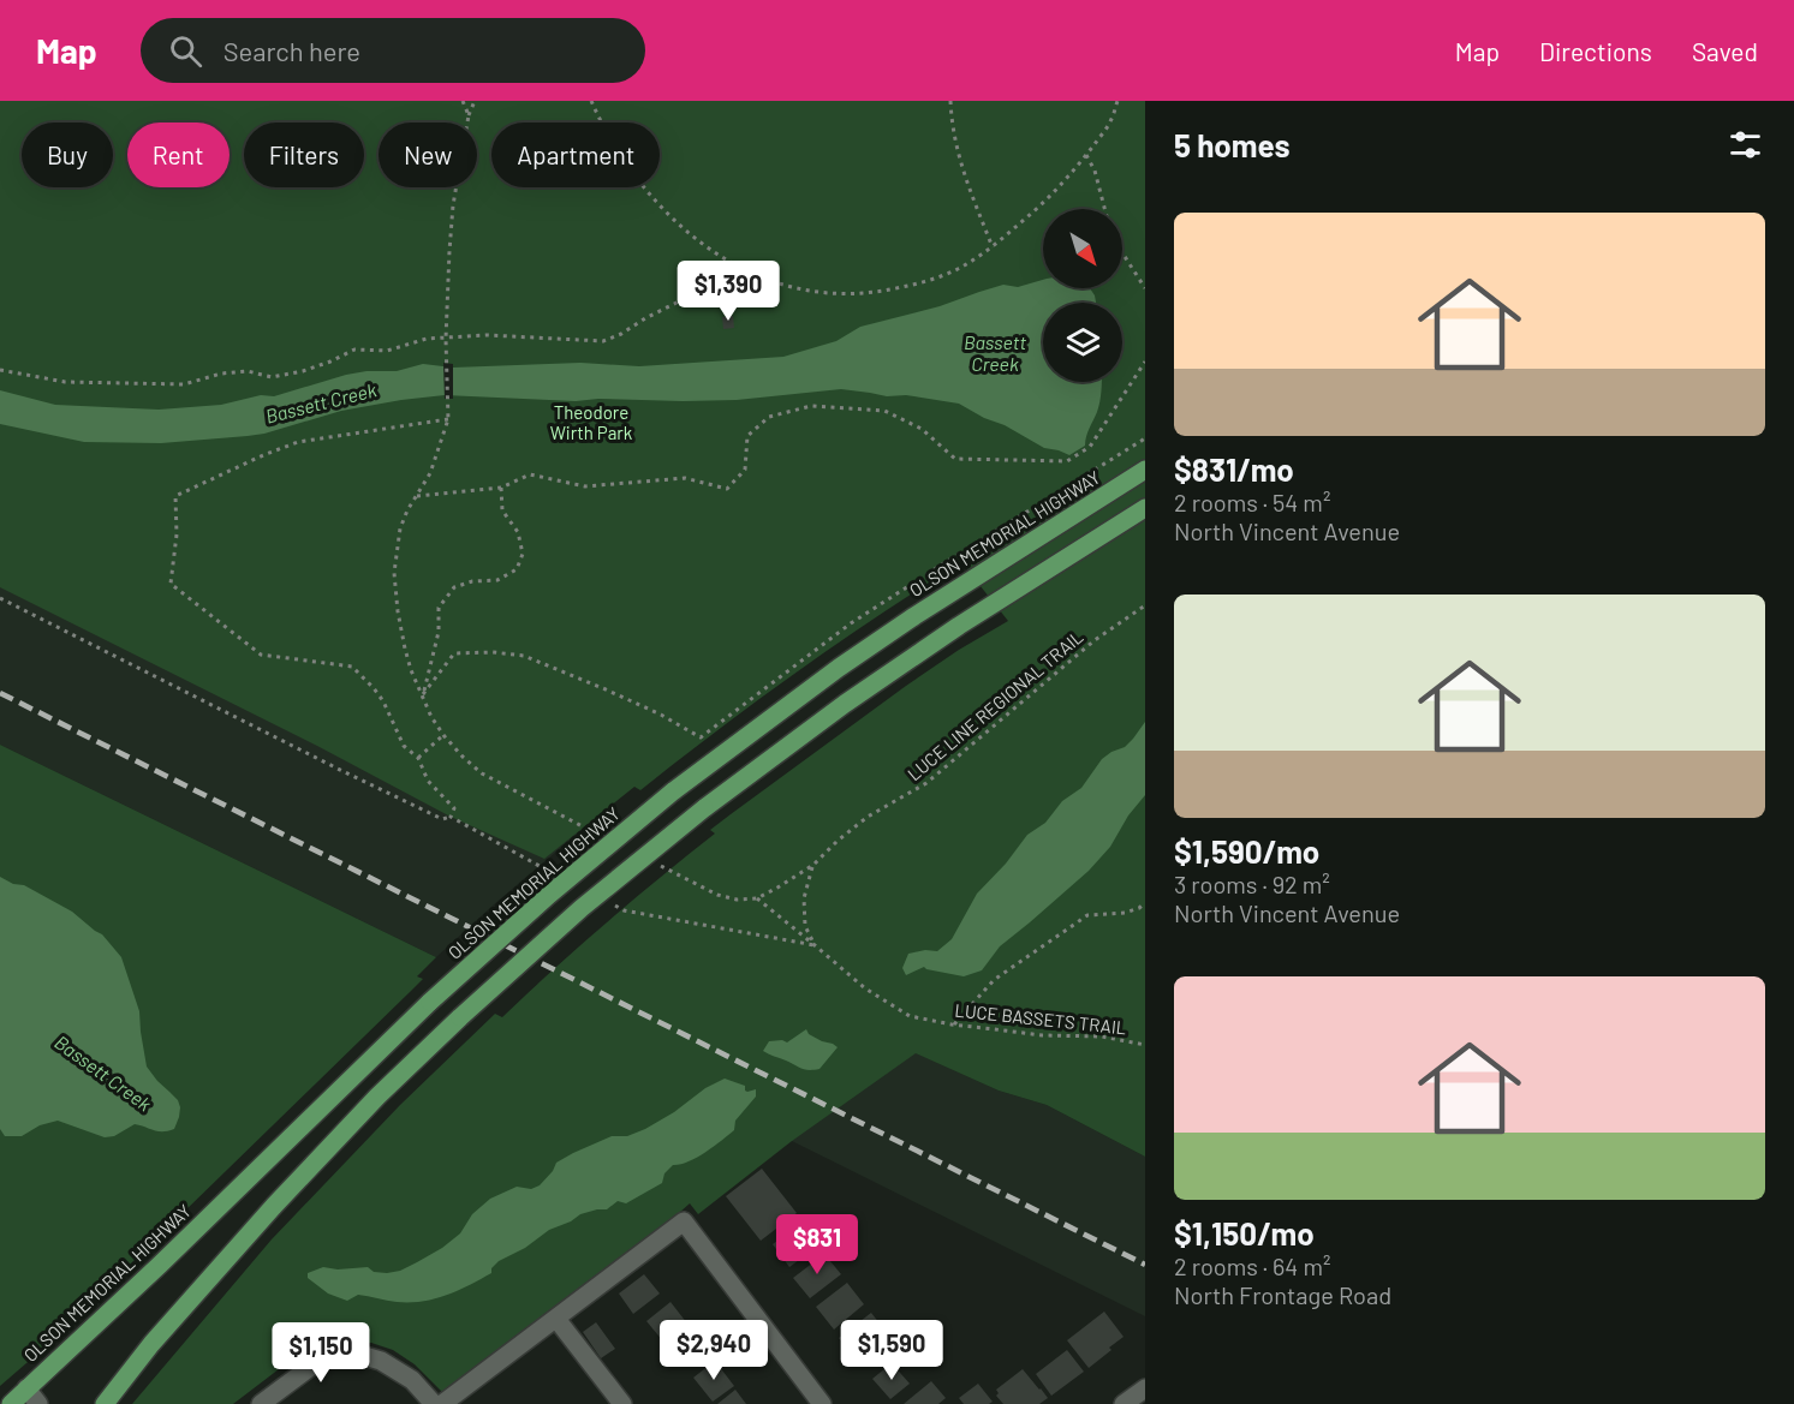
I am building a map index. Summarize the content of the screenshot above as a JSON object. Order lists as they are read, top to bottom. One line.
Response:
{"streets":{"main road":["OLSON MEMORIAL HIGHWAY"],"path":["LUCE LINE REGIONAL TRAIL","LUCE BASSETS TRAIL"]},"crossings":[["LUCE LINE REGIONAL TRAIL","LUCE BASSETS TRAIL"]],"water":["Bassett Creek"],"parks":["Theodore Wirth Park"],"north":"bottom right","page":{"header":"Map","search":"Search here","nav":["Map","Directions","Saved"],"heading":"5 homes","chip":["Buy","Rent","Filters","New","Apartment"],"list":[{"name":"$831/mo","note":"2 rooms · 54 m² · North Vincent Avenue"},{"name":"$1,590/mo","note":"3 rooms · 92 m² · North Vincent Avenue"},{"name":"$1,150/mo","note":"2 rooms · 64 m² · North Frontage Road"}],"price":["$1,390","$831","$2,940","$1,590","$1,150"]}}
